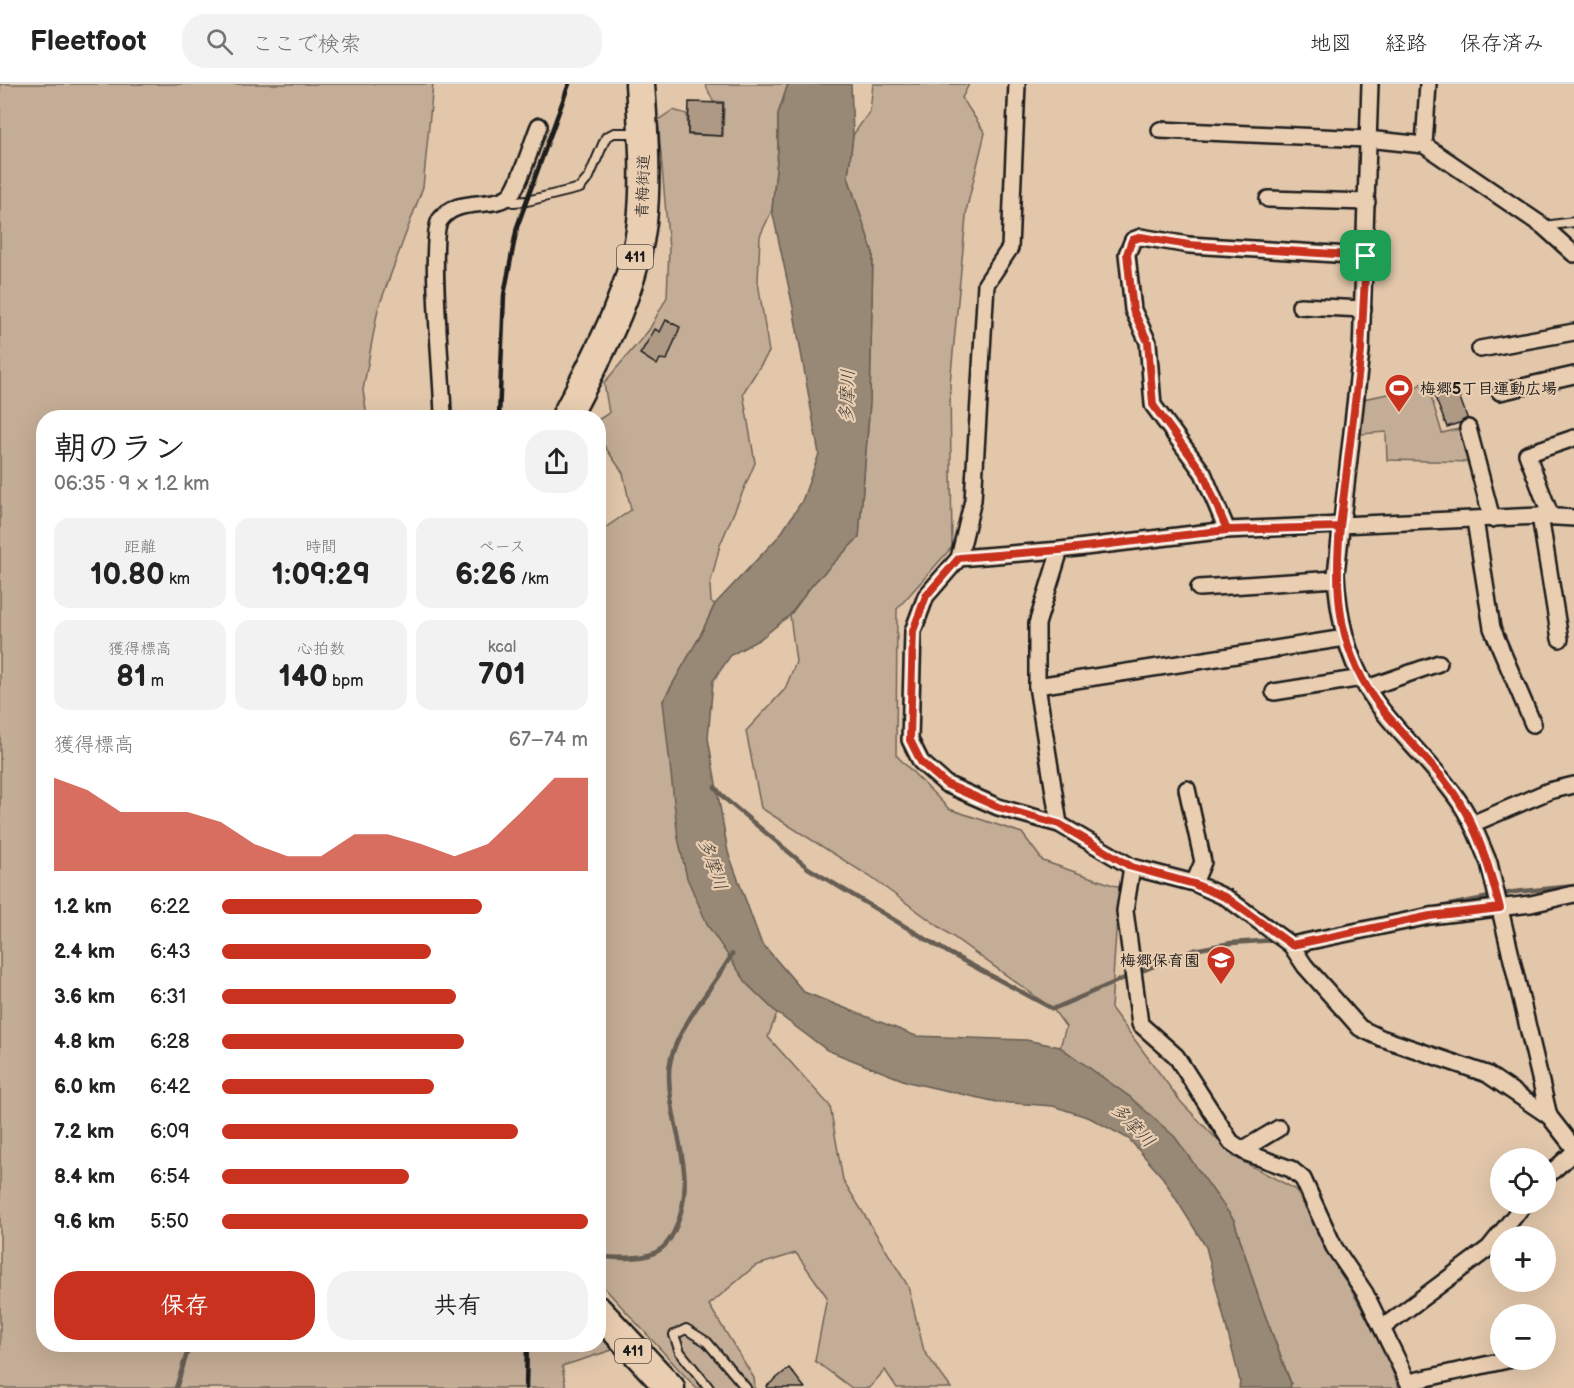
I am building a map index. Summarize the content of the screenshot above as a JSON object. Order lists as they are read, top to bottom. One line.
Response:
{"streets":{"highway":["青梅街道","411"]},"water":["多摩川"],"places":{"sports":["梅郷5丁目運動広場"],"school or university":["梅郷保育園"]},"page":{"header":"Fleetfoot","search":"ここで検索","nav":["地図","経路","保存済み"],"heading":["朝のラン","06:35 · 9 × 1.2 km"],"stats":[["距離","10.80 km"],["時間","1:09:29"],["ペース","6:26 /km"],["獲得標高","81 m"],["心拍数","140 bpm"],["kcal","701"]],"chart":["獲得標高","67–74 m"],"list":[{"name":"1.2 km","note":"6:22"},{"name":"2.4 km","note":"6:43"},{"name":"3.6 km","note":"6:31"},{"name":"4.8 km","note":"6:28"},{"name":"6.0 km","note":"6:42"},{"name":"7.2 km","note":"6:09"},{"name":"8.4 km","note":"6:54"},{"name":"9.6 km","note":"5:50"}],"map_buttons":["+","−"],"buttons":["保存","共有"]}}
